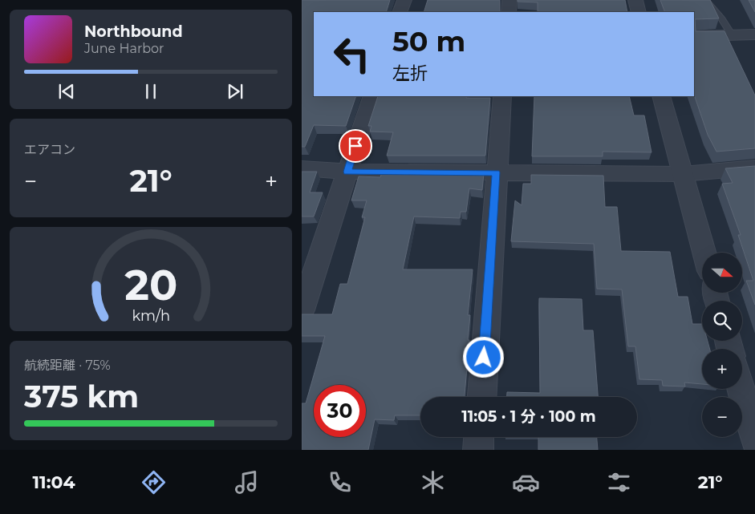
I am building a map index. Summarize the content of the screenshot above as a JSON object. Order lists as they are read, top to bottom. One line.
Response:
{"north":"right","page":{"turn":["50 m","左折"],"song":["Northbound","June Harbor"],"tile":["エアコン",["航続距離 · 75%","375 km"]],"heat":["−","21°","+"],"map_buttons":["+","−"],"limit":"30","trip":"11:05 · 1 分 · 100 m","tabs":["11:04","21°"],"gauge":["20","km/h"]}}
